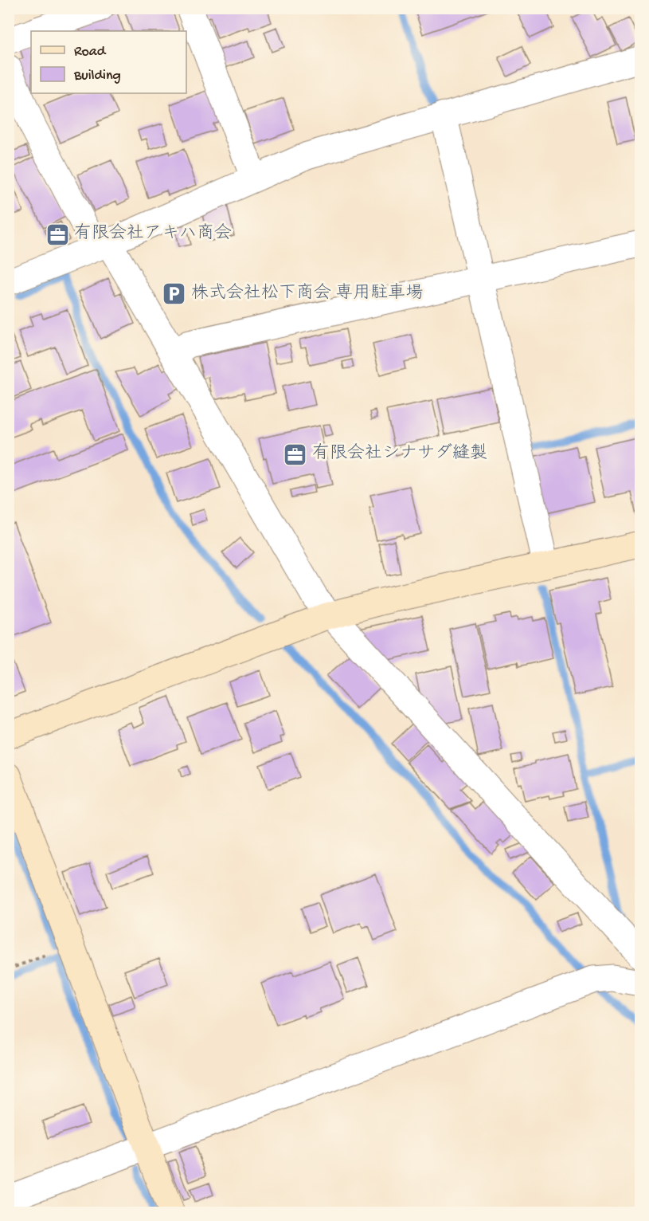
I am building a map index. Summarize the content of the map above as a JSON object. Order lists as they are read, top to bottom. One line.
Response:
{"places":{"office":["有限会社アキハ商会","有限会社シナサダ縫製"],"parking":["株式会社松下商会 専用駐車場"]},"legend":["Road","Building"]}
